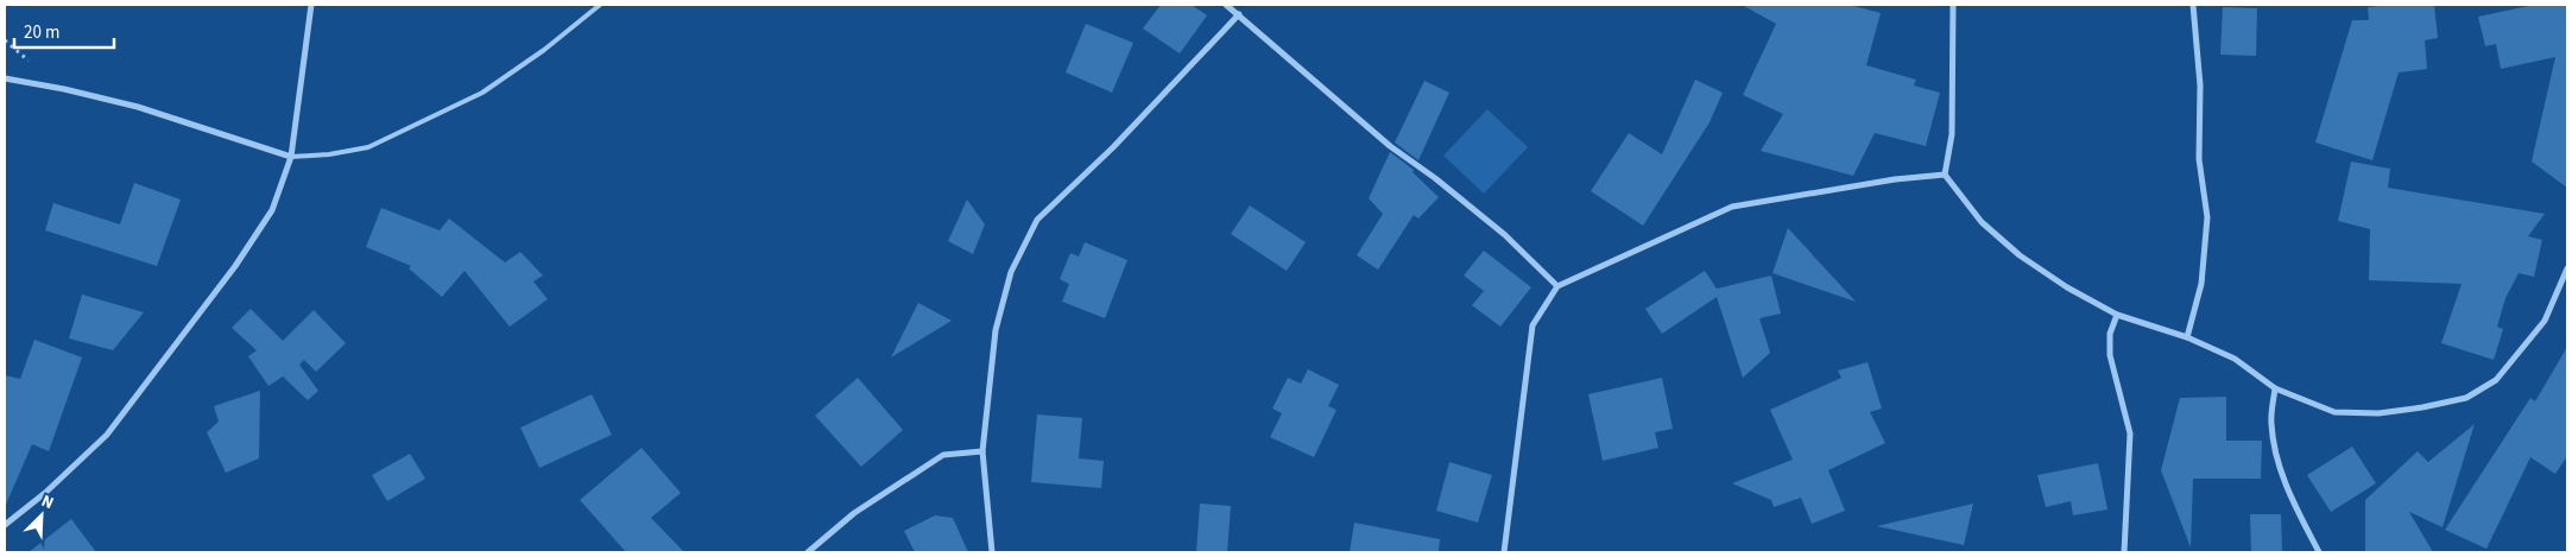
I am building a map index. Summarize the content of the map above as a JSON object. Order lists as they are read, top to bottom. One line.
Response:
{"scale_bar":"20 m","north":"top right"}
